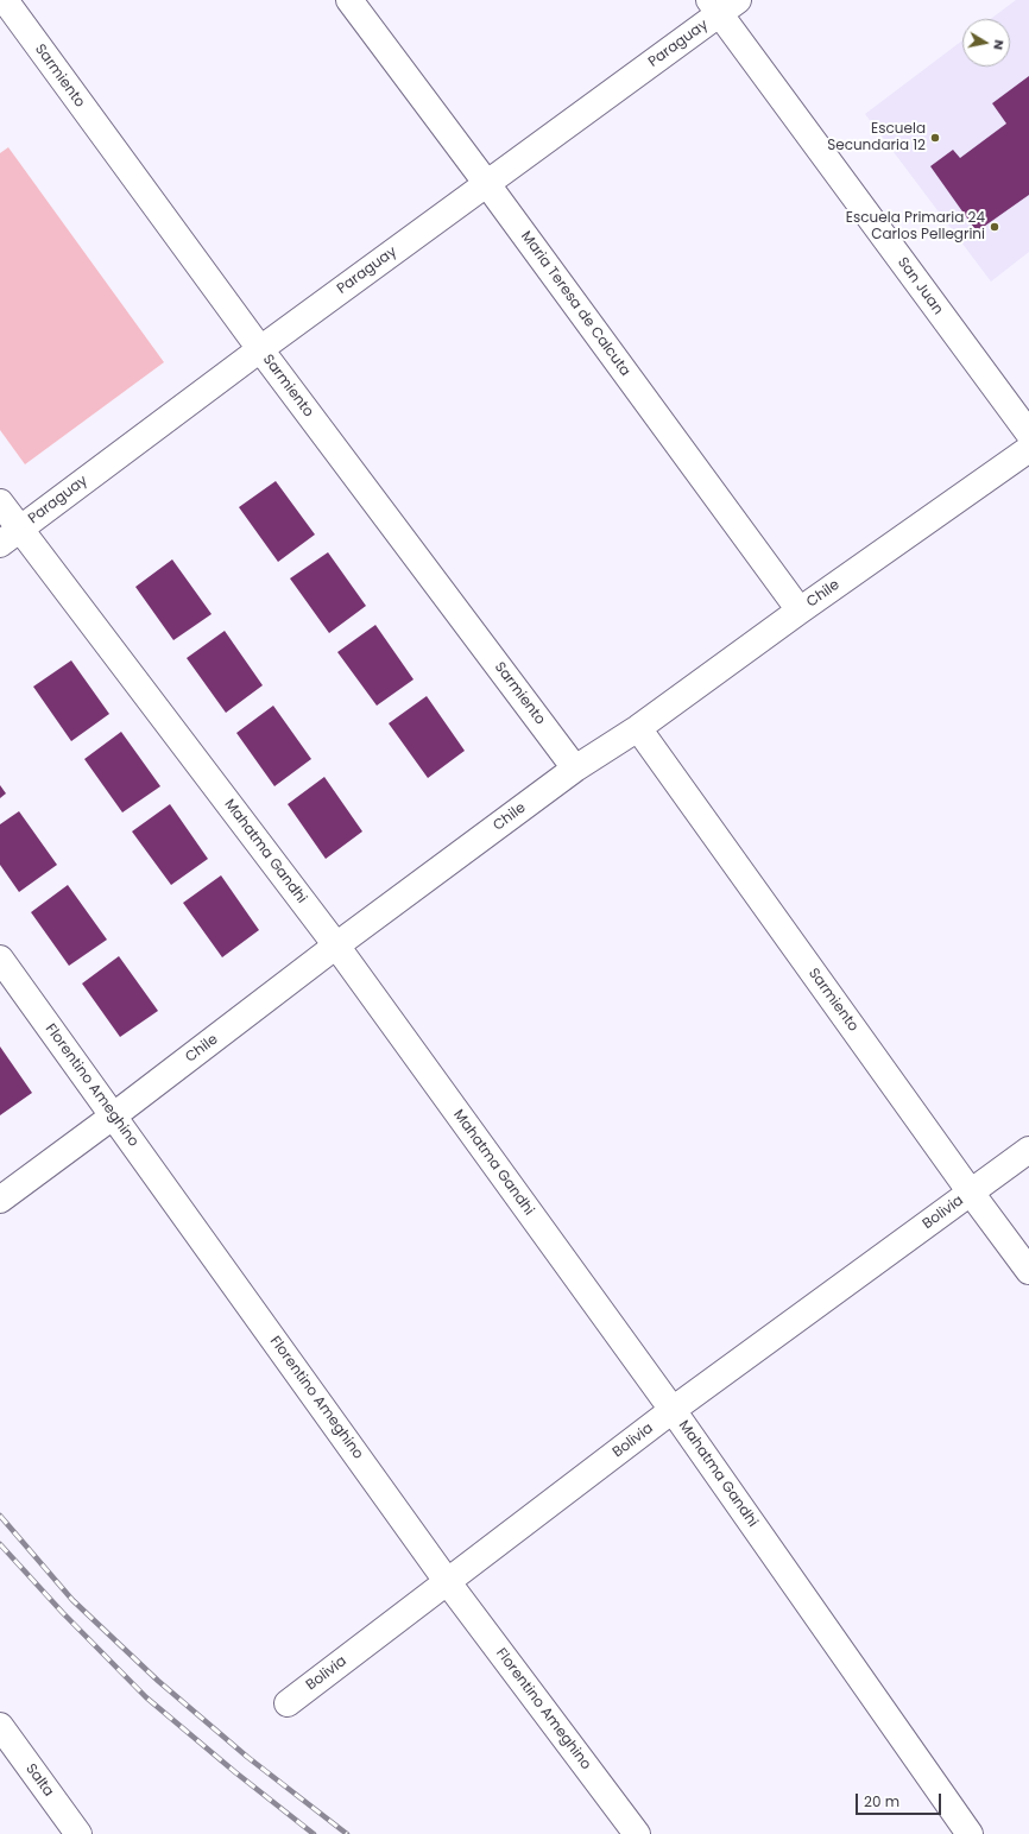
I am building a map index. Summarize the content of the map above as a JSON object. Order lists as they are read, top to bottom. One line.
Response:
{"streets":{"street":["Paraguay","Sarmiento","San Juan","Maria Teresa de Calcuta","Chile","Mahatma Gandhi","Florentino Ameghino","Bolivia","Salta"]},"crossings":[["Paraguay","Sarmiento"],["Paraguay","San Juan"],["Paraguay","Maria Teresa de Calcuta"],["Paraguay","Mahatma Gandhi"],["Sarmiento","Chile"],["Sarmiento","Bolivia"],["Maria Teresa de Calcuta","Chile"],["Chile","Mahatma Gandhi"],["Chile","Florentino Ameghino"],["Mahatma Gandhi","Bolivia"],["Florentino Ameghino","Bolivia"]],"places":["Escuela Secundaria 12","Escuela Primaria 24 Carlos Pellegrini"],"scale_bar":"20 m","north":"right"}
